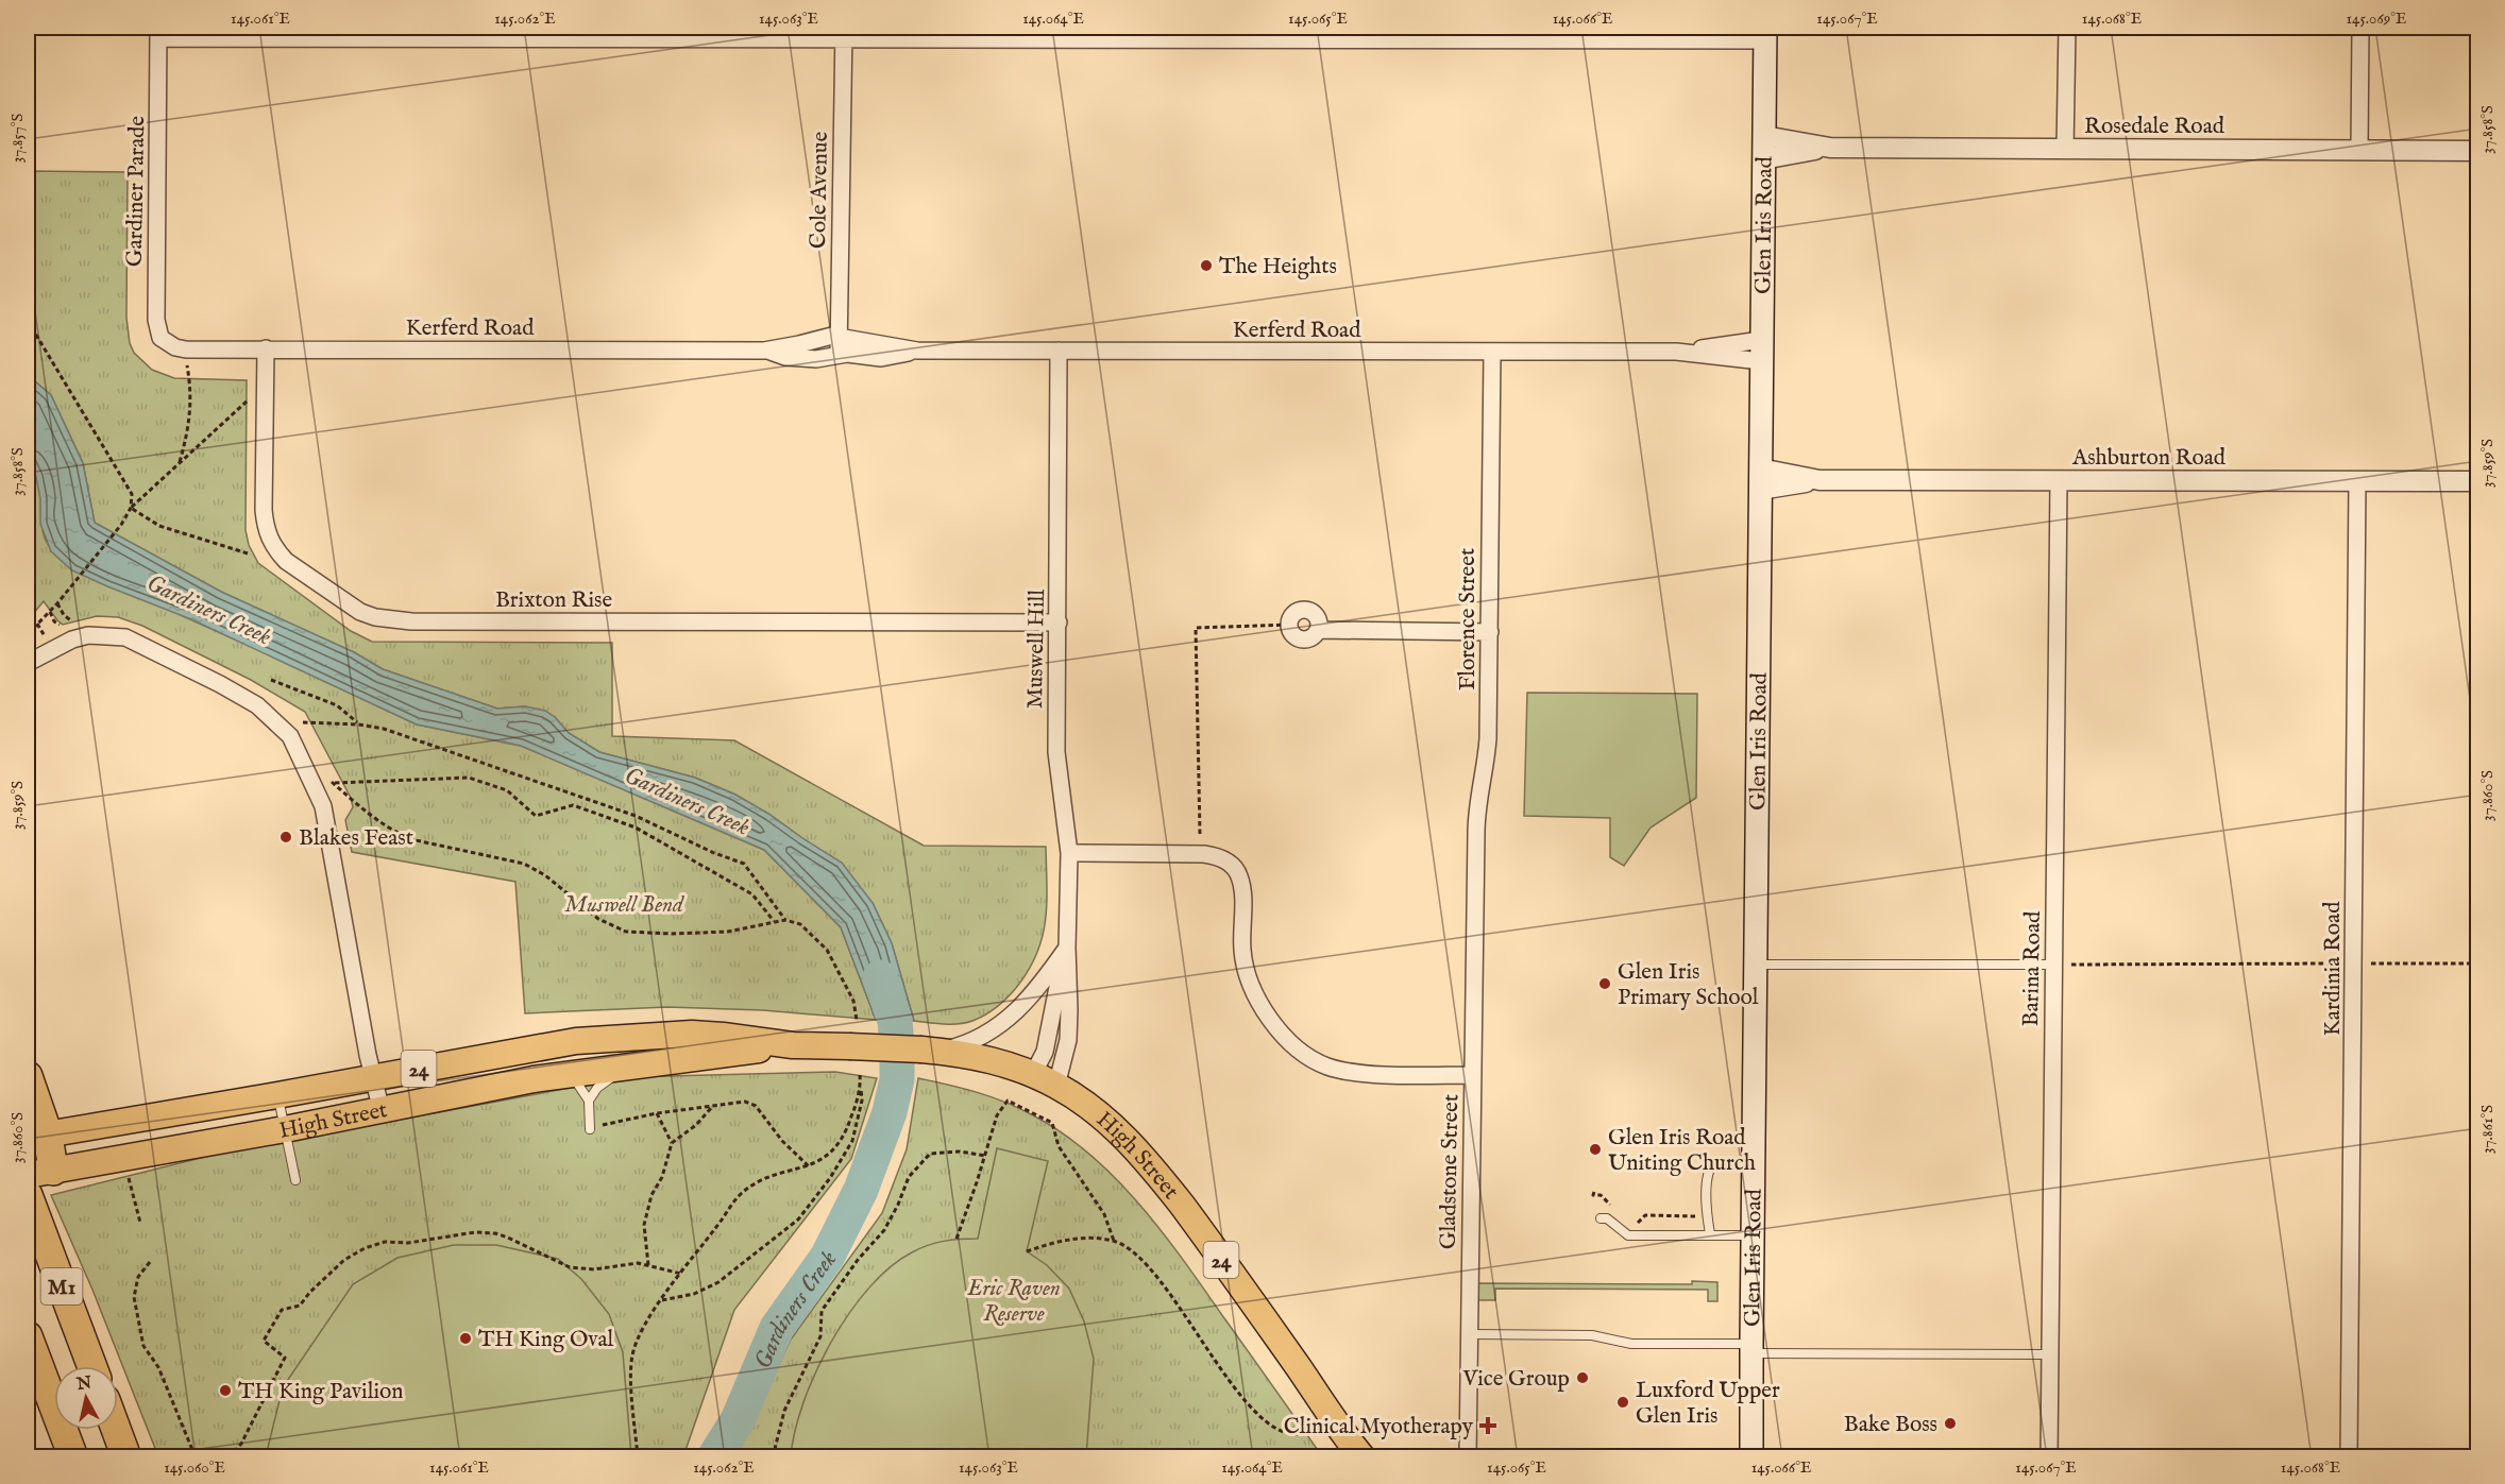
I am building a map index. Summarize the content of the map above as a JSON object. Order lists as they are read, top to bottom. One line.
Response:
{"streets":{"highway":["M1"],"main road":["Glen Iris Road","24","High Street"],"street":["Rosedale Road","Cole Avenue","Gardiner Parade","Kerferd Road","Ashburton Road","Brixton Rise","Florence Street","Muswell Hill","Barina Road","Kardinia Road","Gladstone Street"]},"crossings":[["Rosedale Road","Glen Iris Road"],["Cole Avenue","Kerferd Road"],["Gardiner Parade","Kerferd Road"],["Glen Iris Road","Kerferd Road"],["Glen Iris Road","Ashburton Road"],["Kerferd Road","Brixton Rise"],["Kerferd Road","Florence Street"],["Kerferd Road","Muswell Hill"],["Ashburton Road","Barina Road"],["Ashburton Road","Kardinia Road"],["Brixton Rise","Muswell Hill"],["Florence Street","Gladstone Street"],["Muswell Hill","High Street"]],"water":["Gardiners Creek"],"parks":["Muswell Bend","Eric Raven Reserve"],"places":{"other":["The Heights","Blakes Feast","Glen Iris Primary School","Glen Iris Road Uniting Church","TH King Oval","Vice Group","TH King Pavilion","Luxford Upper Glen Iris","Bake Boss"],"health":["Clinical Myotherapy"]},"north":"top","coordinates":["145.061°E","145.062°E","145.063°E","145.064°E","145.065°E","145.066°E","145.067°E","145.068°E","145.069°E","37.858°S","37.857°S","37.859°S","37.860°S","37.861°S","145.060°E"]}
